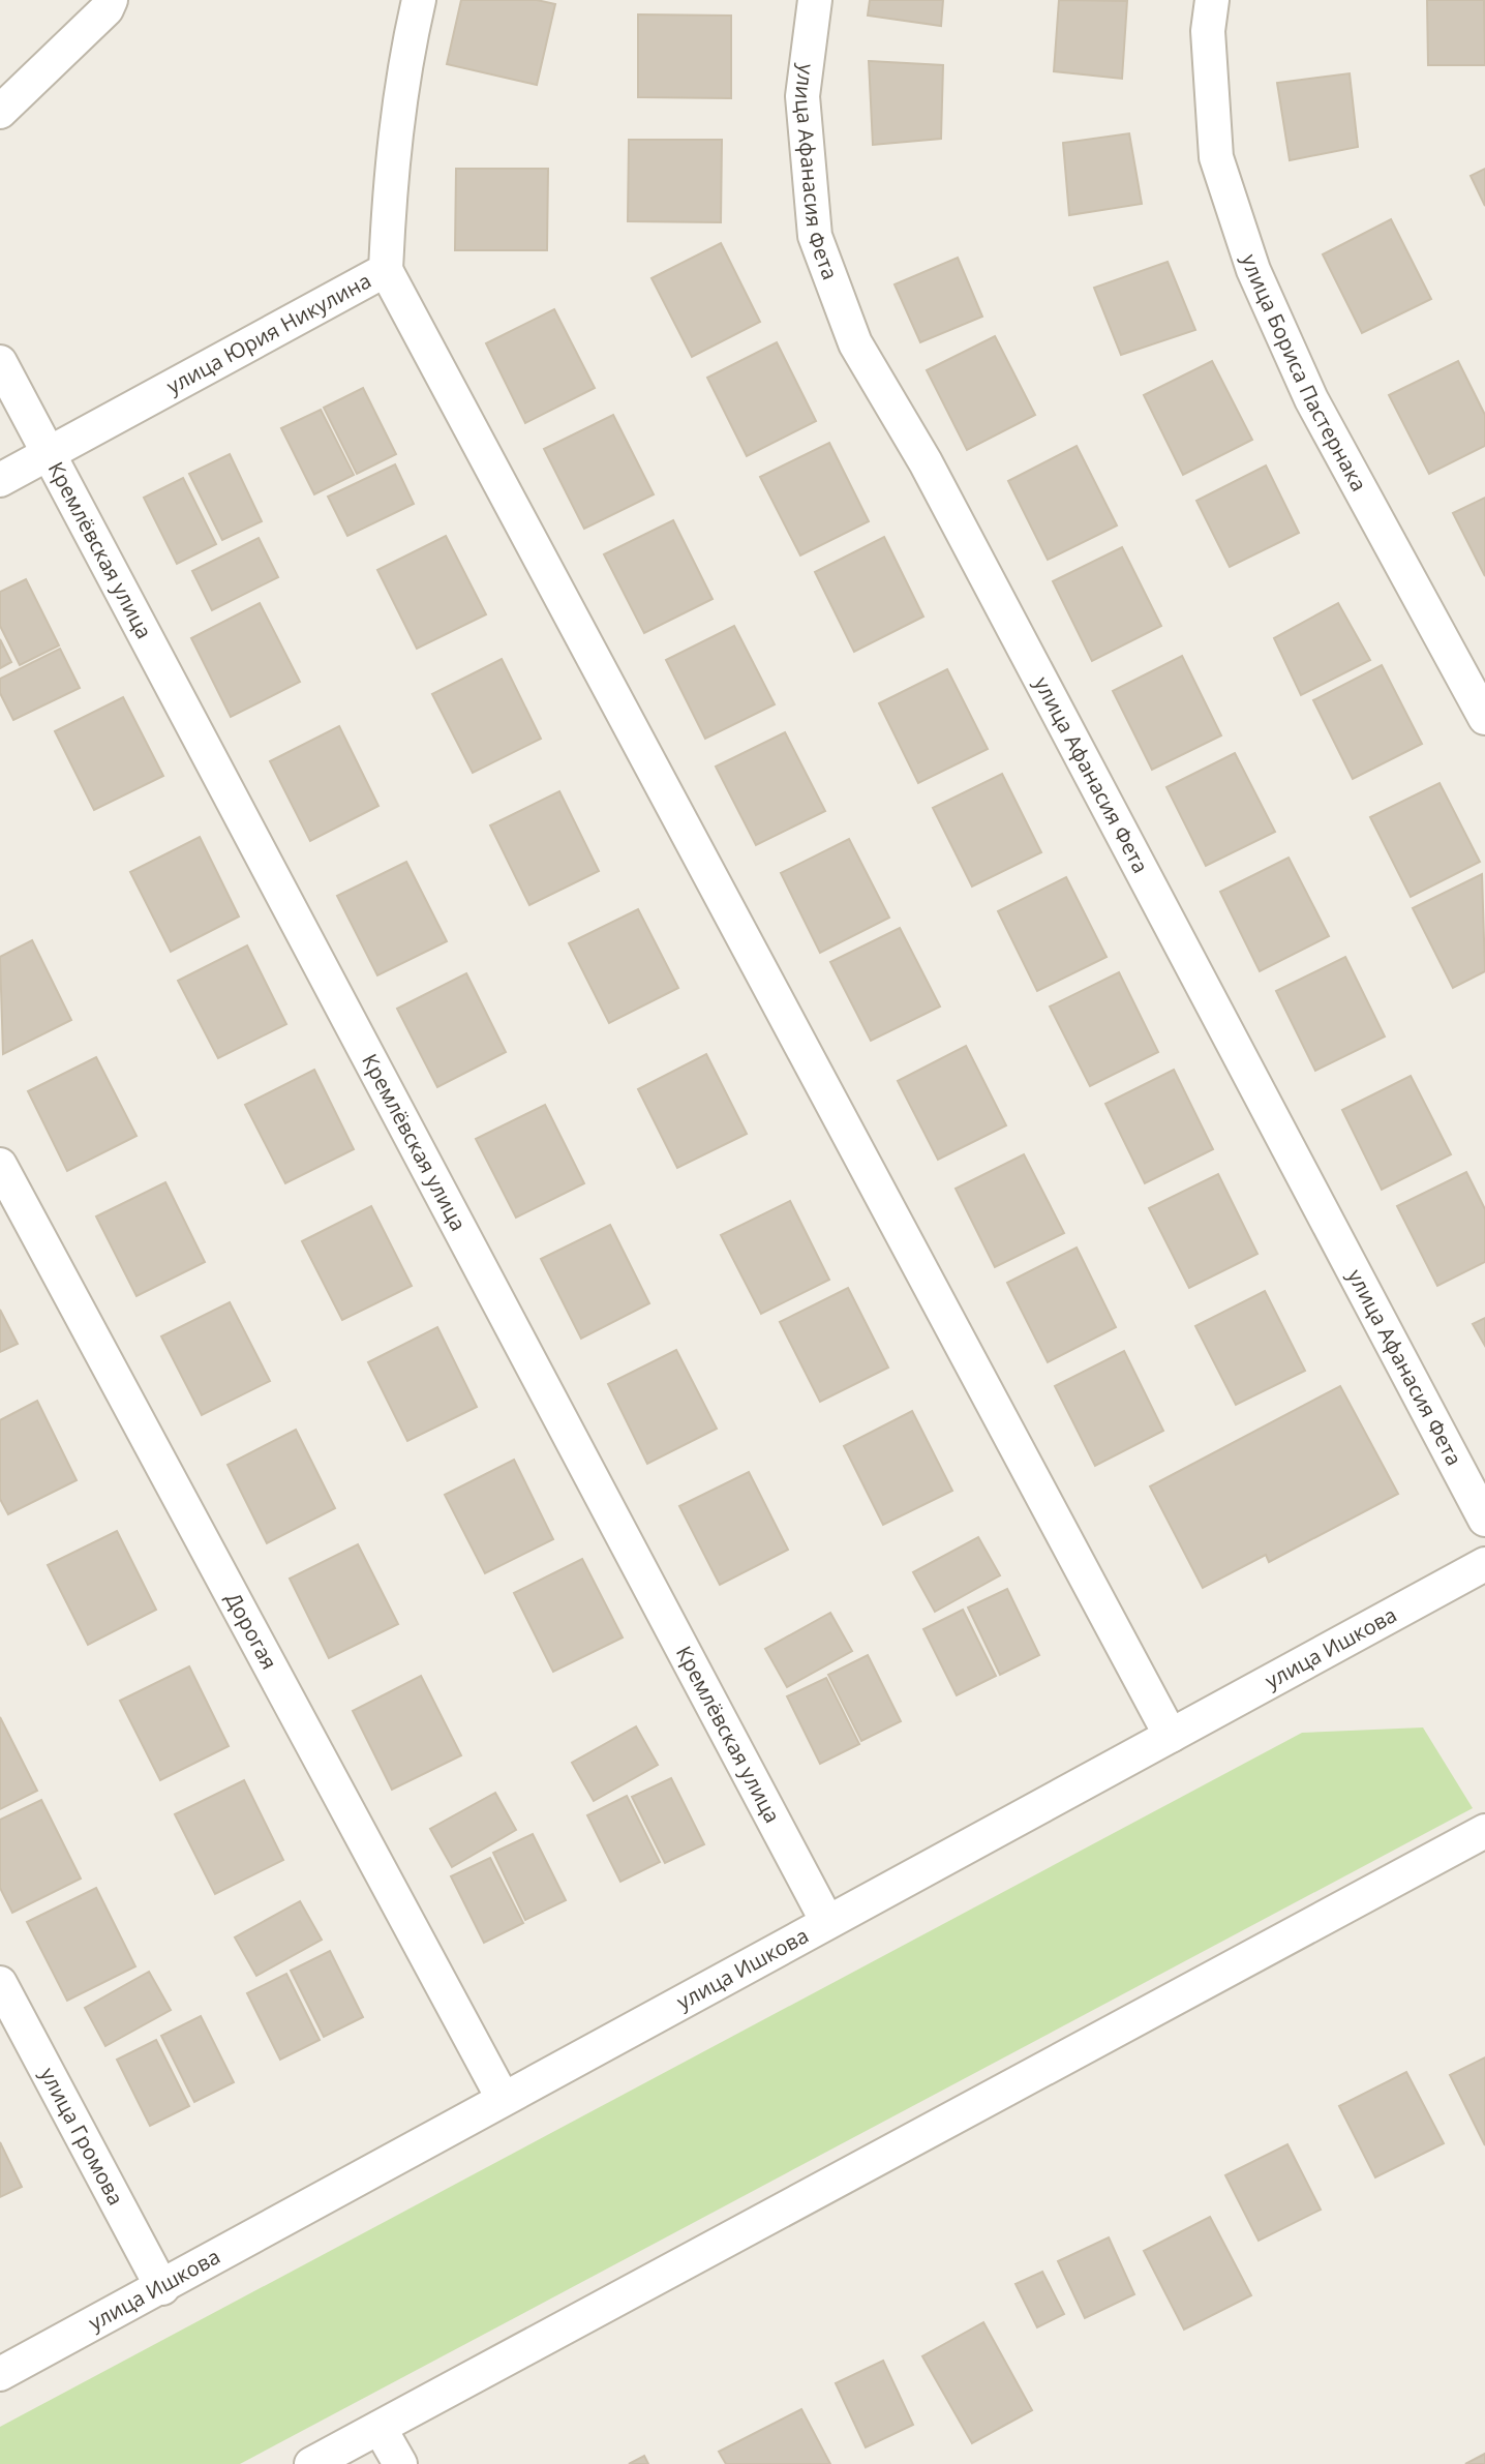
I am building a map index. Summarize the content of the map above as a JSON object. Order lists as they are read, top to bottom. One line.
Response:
{"streets":{"street":["улица Афанасия Фета","улица Юрия Никулина","улица Бориса Пастернака","Кремлёвская улица","Дорогая","улица Ишкова","улица Громова"]},"crossings":[["улица Юрия Никулина","Кремлёвская улица"],["Кремлёвская улица","улица Ишкова"],["Дорогая","улица Ишкова"],["улица Ишкова","улица Громова"]]}
